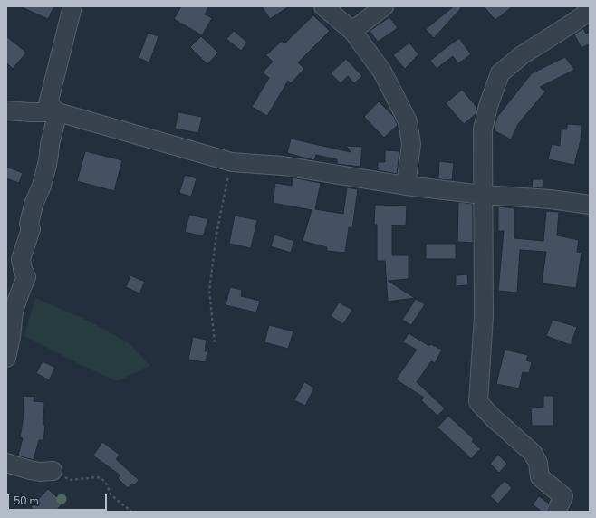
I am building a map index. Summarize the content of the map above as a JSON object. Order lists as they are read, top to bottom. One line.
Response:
{"scale_bar":"50 m"}
